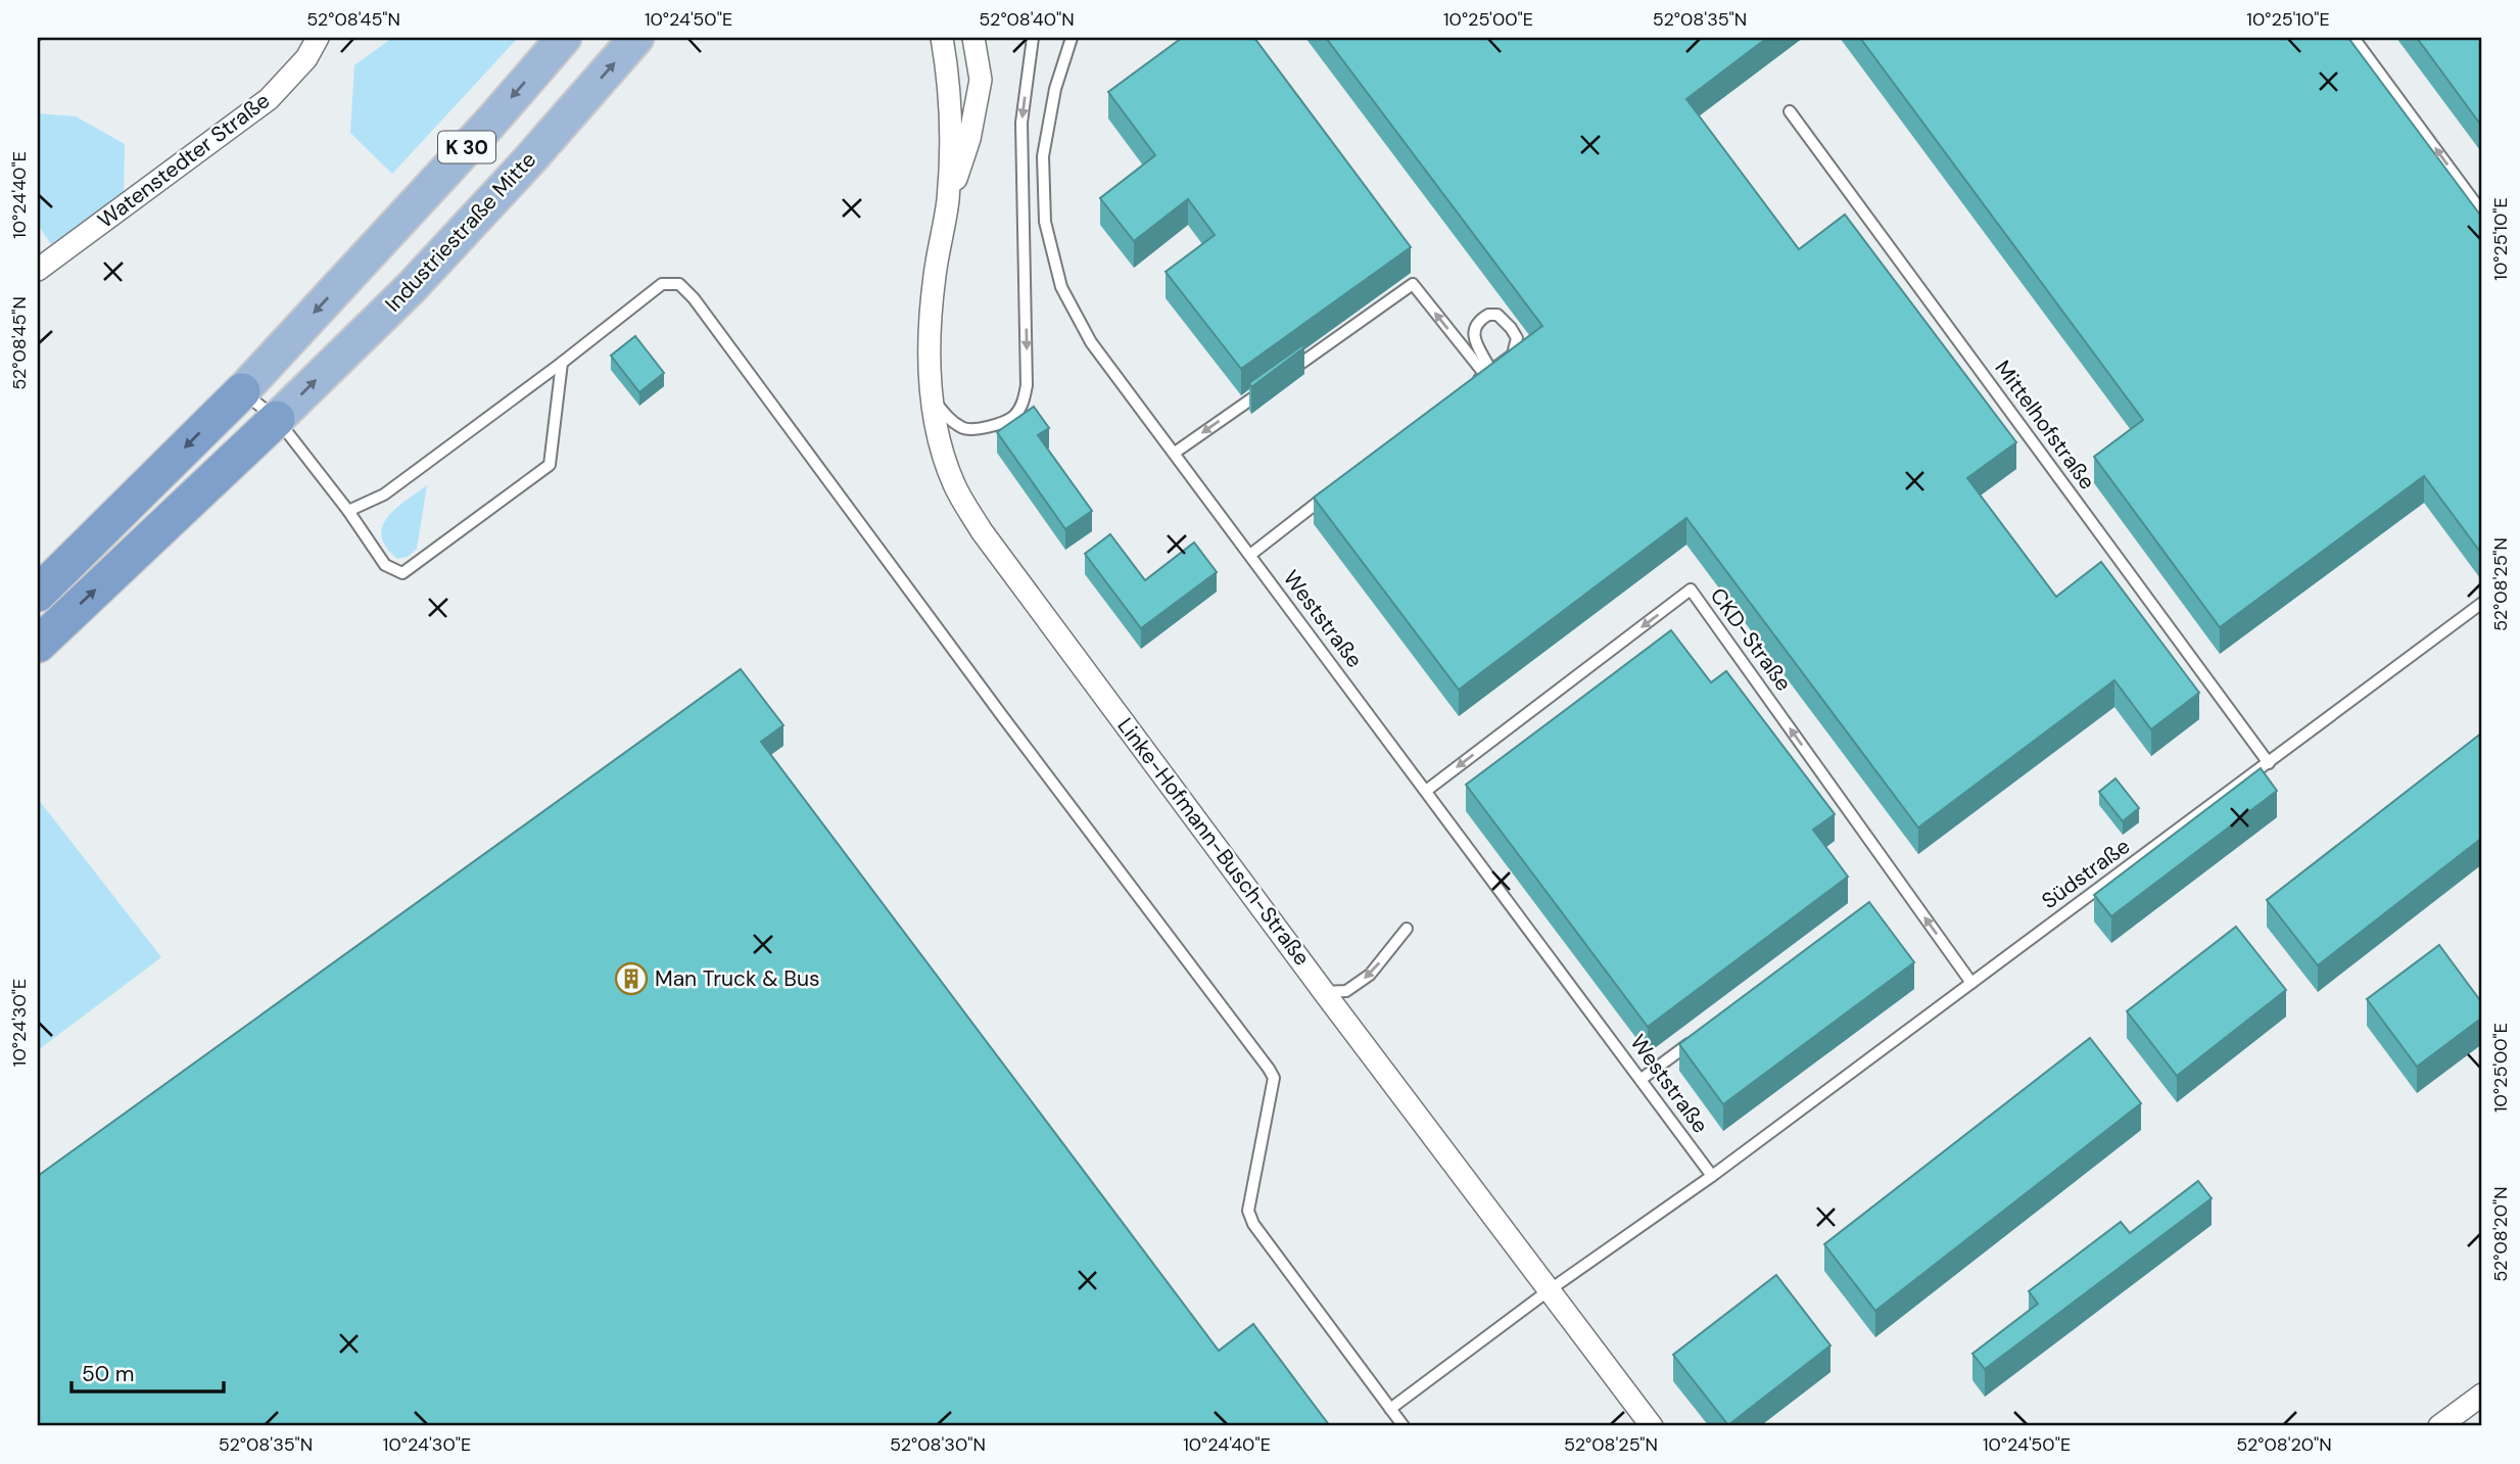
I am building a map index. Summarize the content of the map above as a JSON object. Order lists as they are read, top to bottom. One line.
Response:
{"streets":{"highway":["K 30","Industriestraße Mitte"],"street":["Watenstedter Straße","Linke-Hofmann-Busch-Straße"],"lane":["Mittelhofstraße","Weststraße","CKD-Straße","Südstraße"]},"crossings":[["Mittelhofstraße","Südstraße"],["Weststraße","CKD-Straße"],["Weststraße","Südstraße"],["CKD-Straße","Südstraße"],["Linke-Hofmann-Busch-Straße","Südstraße"]],"places":{"building":["Man Truck & Bus"]},"scale_bar":"50 m","coordinates":["52°08'45\"N","10°24'50\"E","52°08'40\"N","10°25'00\"E","52°08'35\"N","10°25'10\"E","10°24'40\"E","52°08'25\"N","10°24'30\"E","52°08'20\"N","52°08'30\"N"]}
